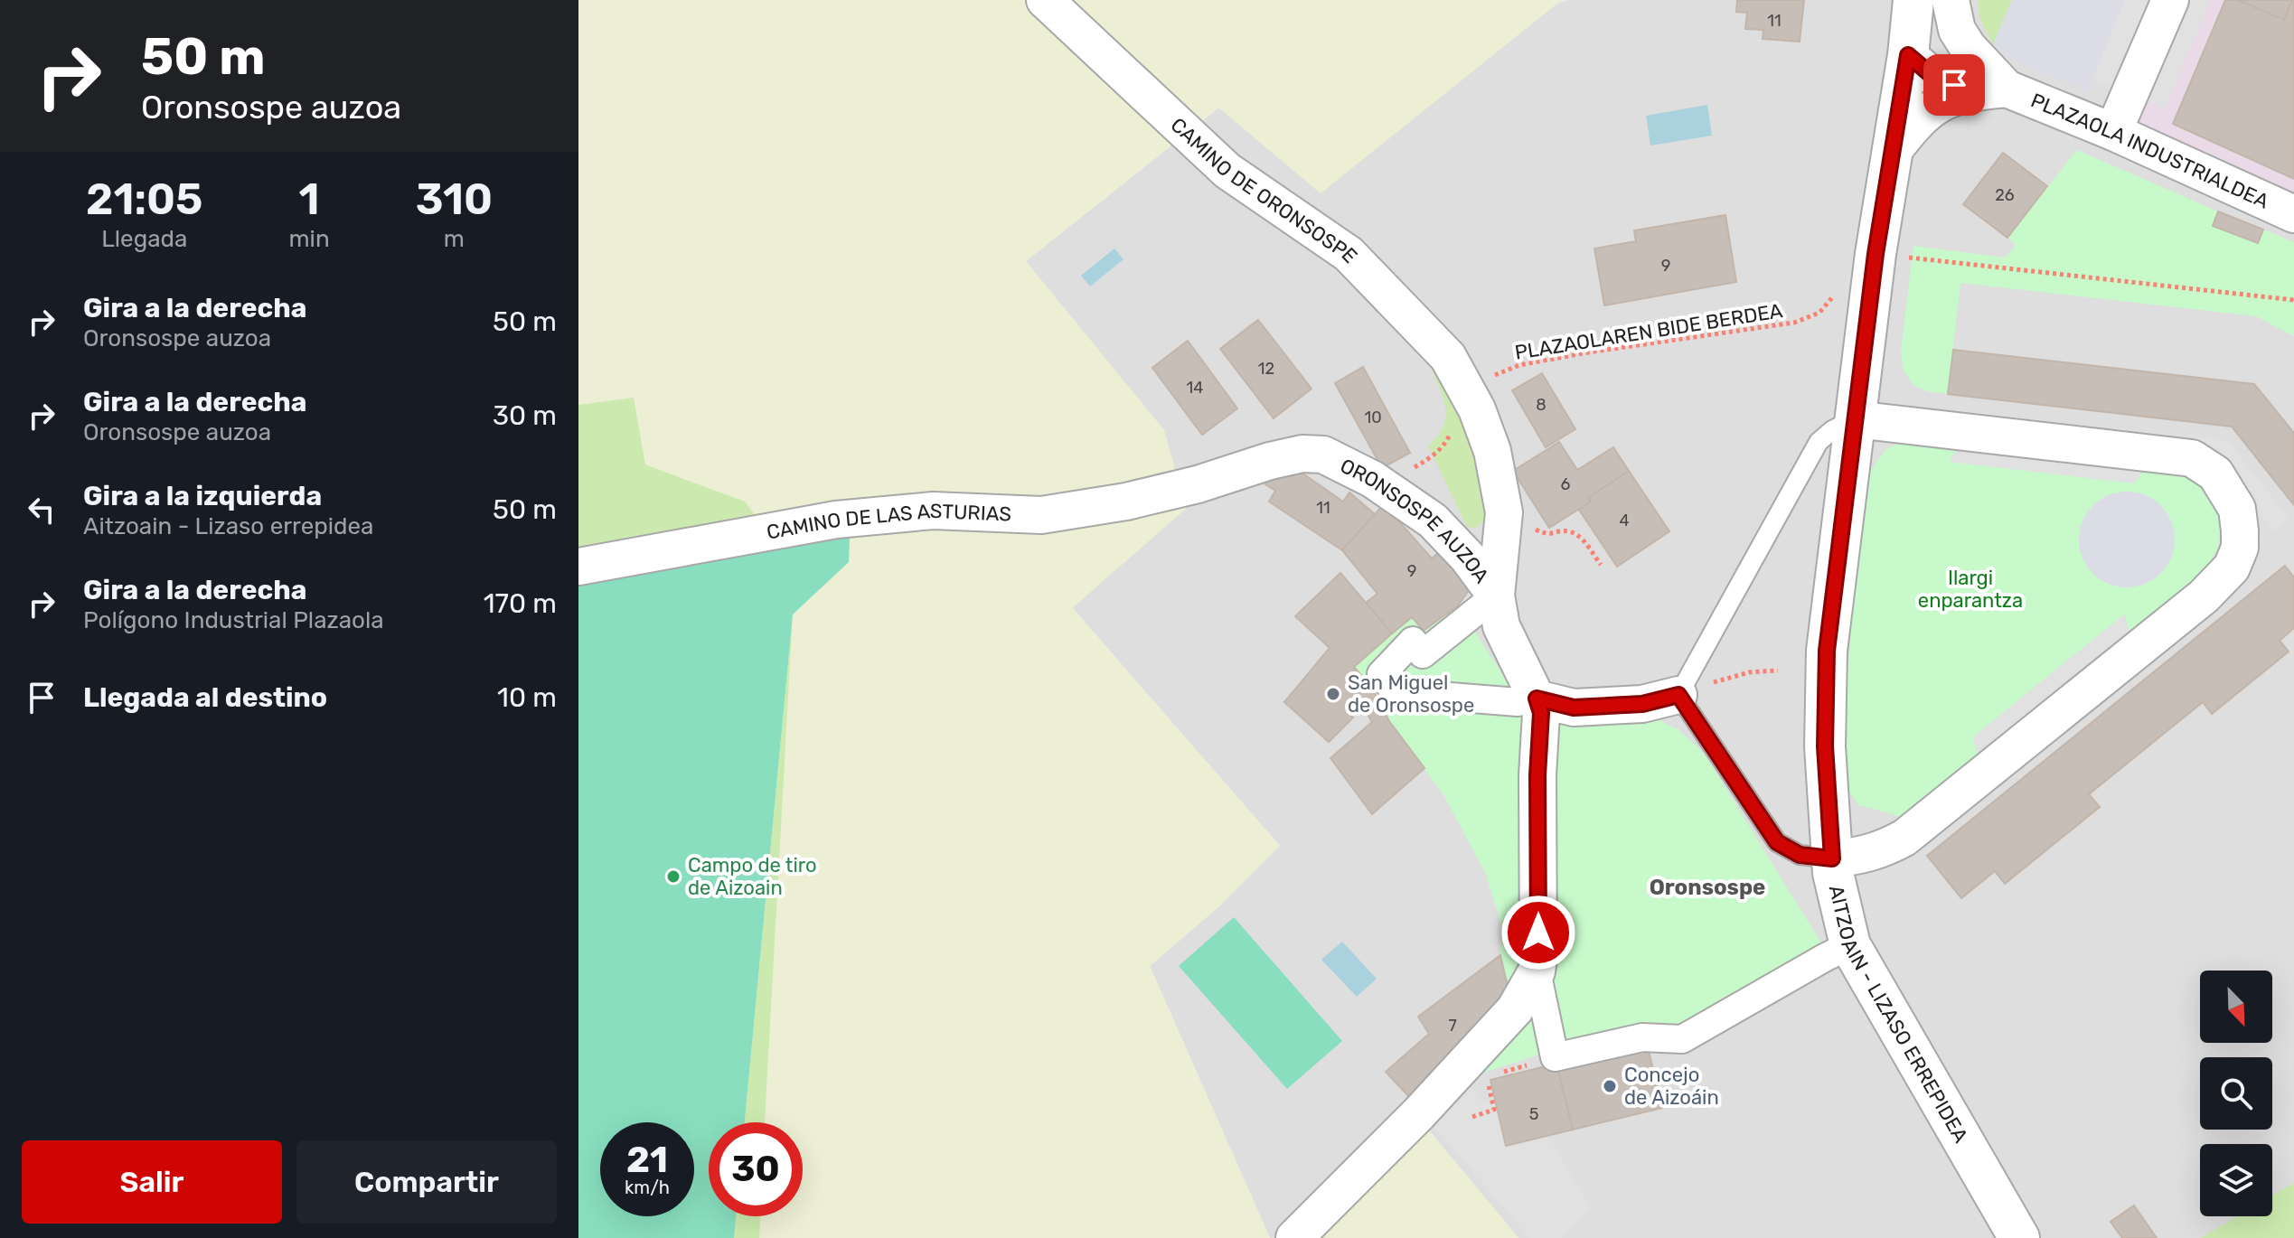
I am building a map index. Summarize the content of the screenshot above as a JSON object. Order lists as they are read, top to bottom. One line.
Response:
{"streets":{"street":["PLAZAOLA INDUSTRIALDEA","CAMINO DE ORONSOSPE","ORONSOSPE AUZOA","CAMINO DE LAS ASTURIAS","AITZOAIN - LIZASO ERREPIDEA"],"path":["PLAZAOLAREN BIDE BERDEA"]},"crossings":[["PLAZAOLA INDUSTRIALDEA","AITZOAIN - LIZASO ERREPIDEA"],["CAMINO DE ORONSOSPE","PLAZAOLAREN BIDE BERDEA"],["CAMINO DE ORONSOSPE","ORONSOSPE AUZOA"],["PLAZAOLAREN BIDE BERDEA","ORONSOSPE AUZOA"],["ORONSOSPE AUZOA","CAMINO DE LAS ASTURIAS"]],"districts":["Oronsospe"],"parks":["Ilargi enparantza"],"places":["San Miguel de Oronsospe","Campo de tiro de Aizoain","Concejo de Aizoáin"],"house_numbers":["11","26","9","12","14","8","10","6","11","4","9","7","5"],"north":"bottom right","page":{"turn":["50 m","Oronsospe auzoa"],"eta":["21:05","Llegada","1","min","310","m"],"list":[{"name":"Gira a la derecha","note":"Oronsospe auzoa","value":"50 m"},{"name":"Gira a la derecha","note":"Oronsospe auzoa","value":"30 m"},{"name":"Gira a la izquierda","note":"Aitzoain - Lizaso errepidea","value":"50 m"},{"name":"Gira a la derecha","note":"Polígono Industrial Plazaola","value":"170 m"},{"name":"Llegada al destino","value":"10 m"}],"speed":"21 km/h","limit":"30","buttons":["Salir","Compartir"]}}
